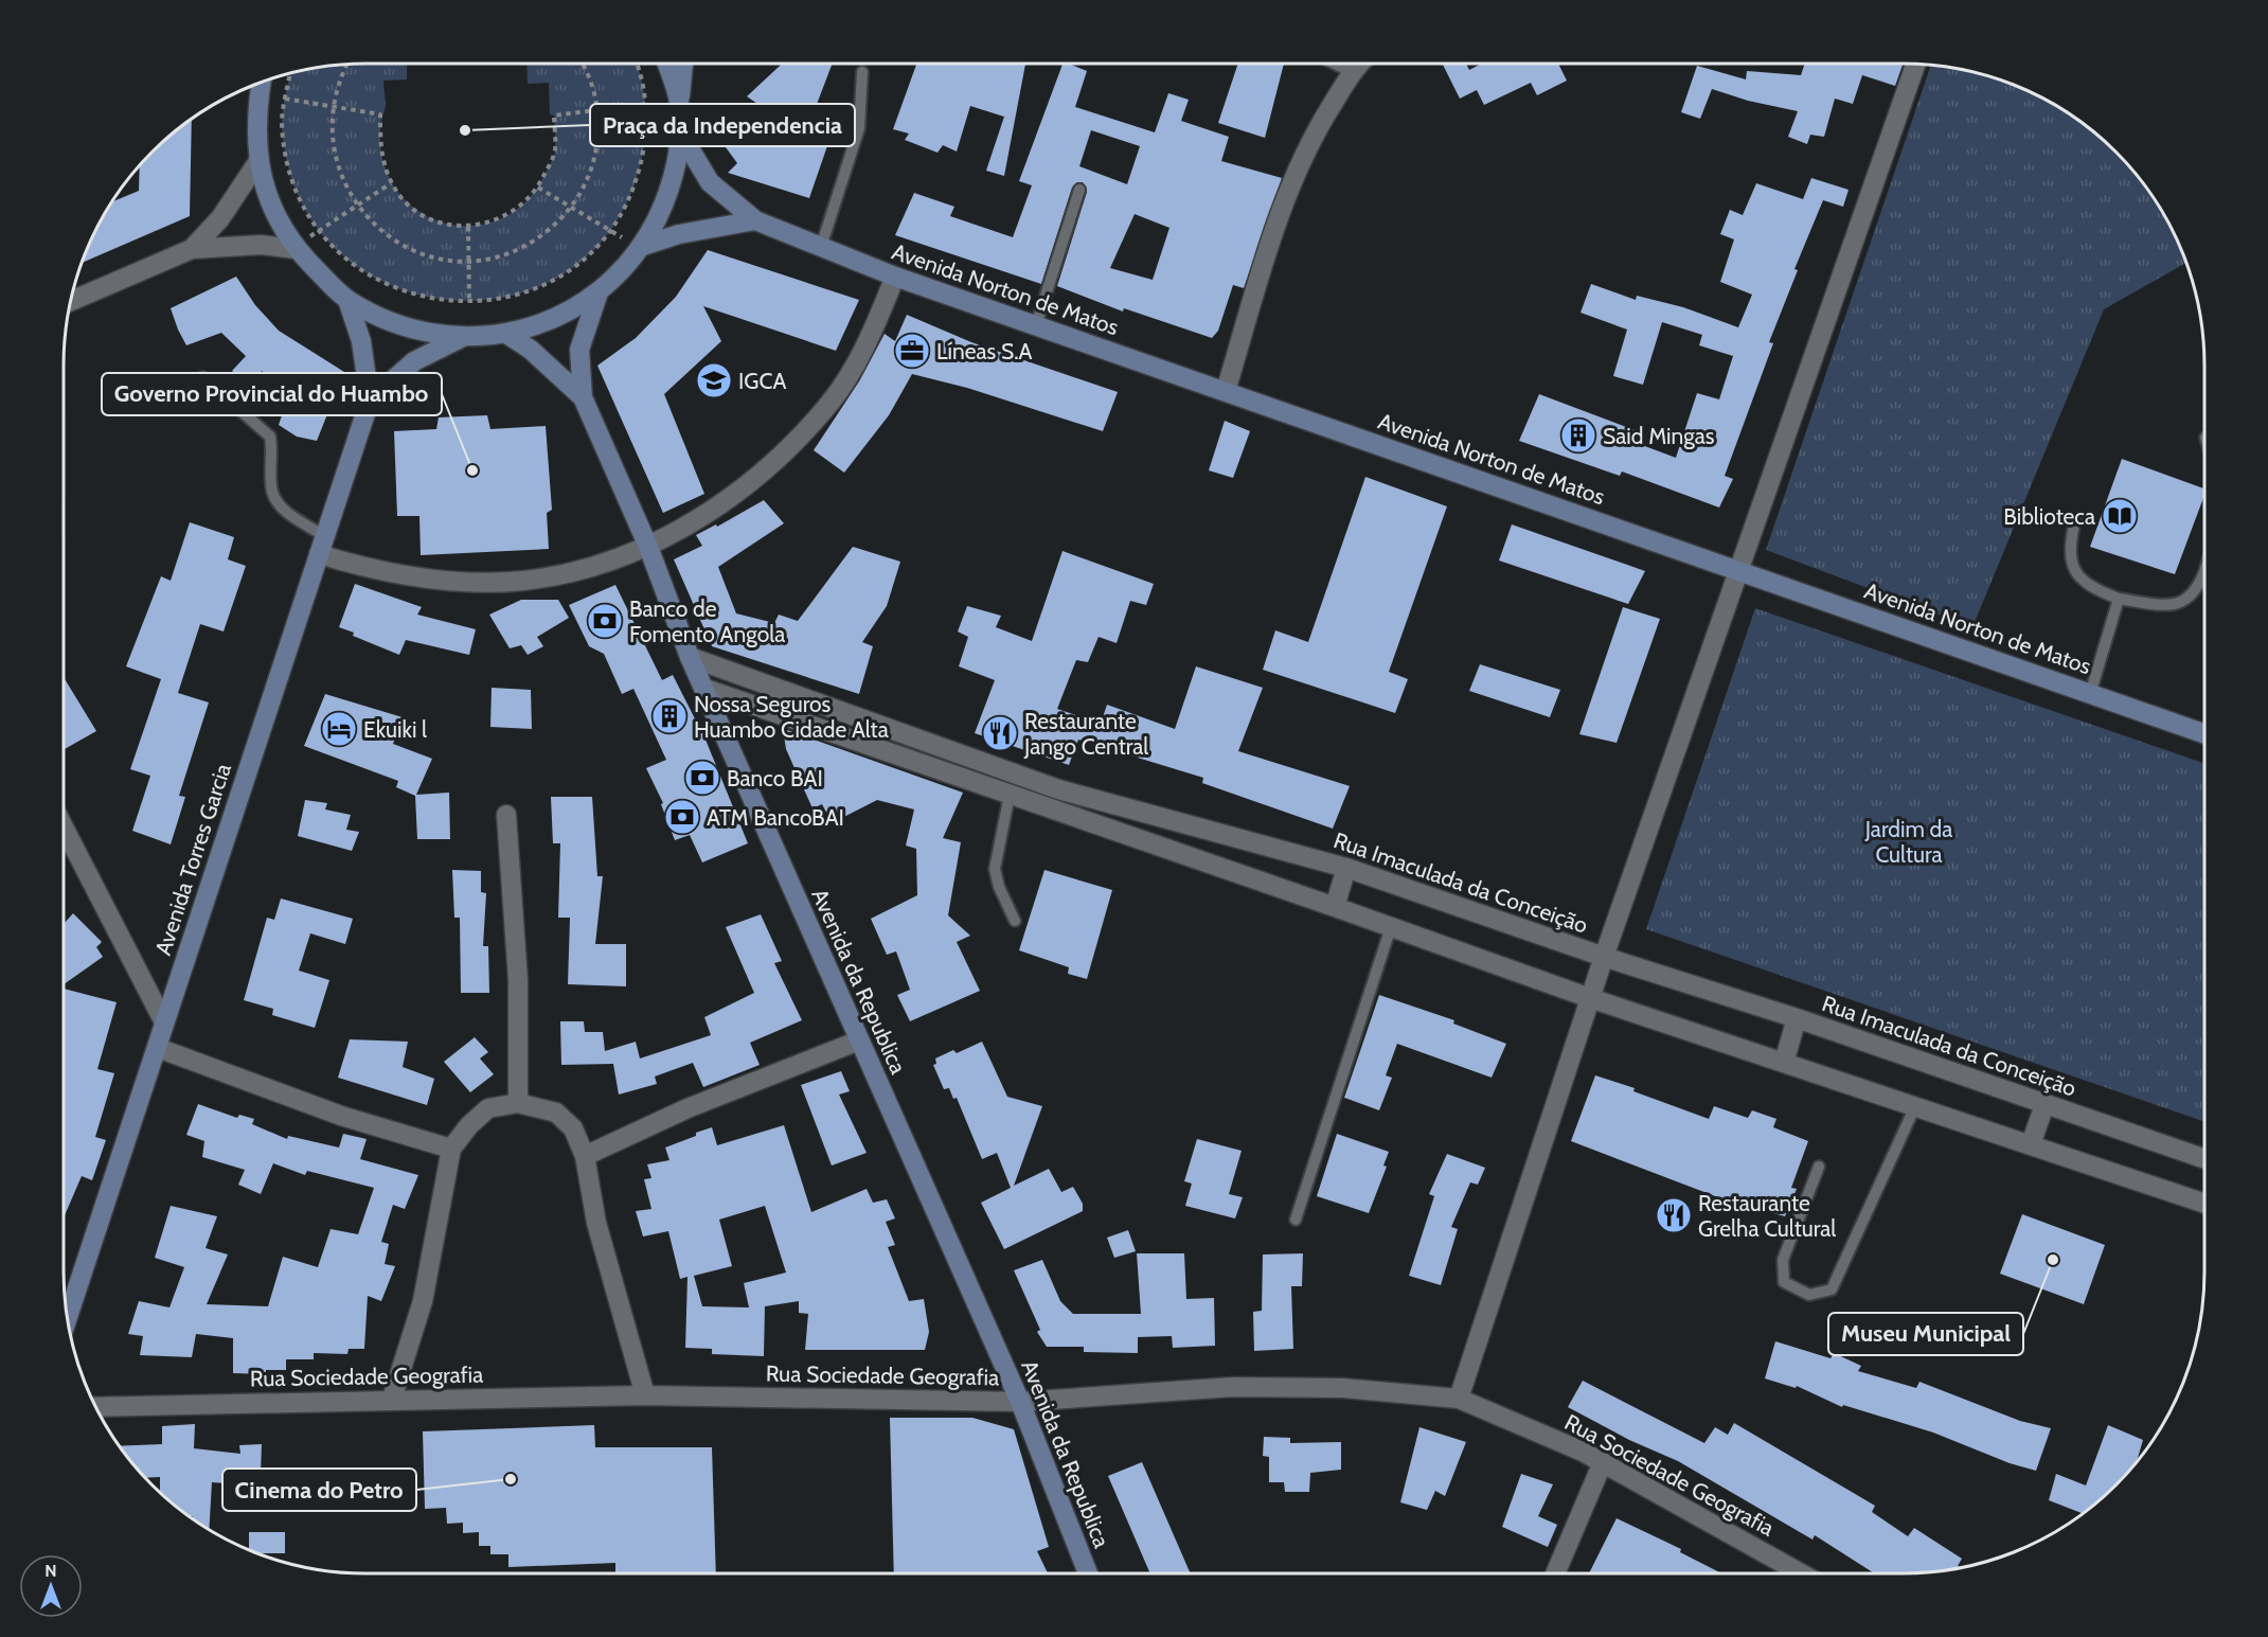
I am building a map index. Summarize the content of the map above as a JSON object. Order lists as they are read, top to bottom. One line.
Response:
{"streets":{"main road":["Avenida Norton de Matos","Avenida Torres Garcia","Avenida da Republica"],"street":["Rua Imaculada da Conceição","Rua Sociedade Geografia"]},"crossings":[["Rua Imaculada da Conceição","Avenida da Republica"],["Avenida da Republica","Rua Sociedade Geografia"]],"parks":["Jardim da Cultura"],"places":{"other":["Praça da Independencia","Governo Provincial do Huambo","Museu Municipal","Cinema do Petro"],"office":["Líneas S.A"],"school or university":["IGCA"],"building":["Said Mingas","Nossa Seguros Huambo Cidade Alta"],"library":["Biblioteca"],"bank":["Banco de Fomento Angola","Banco BAI","ATM BancoBAI"],"hotel":["Ekuiki l"],"restaurant":["Restaurante Jango Central","Restaurante Grelha Cultural"]},"north":"top"}
